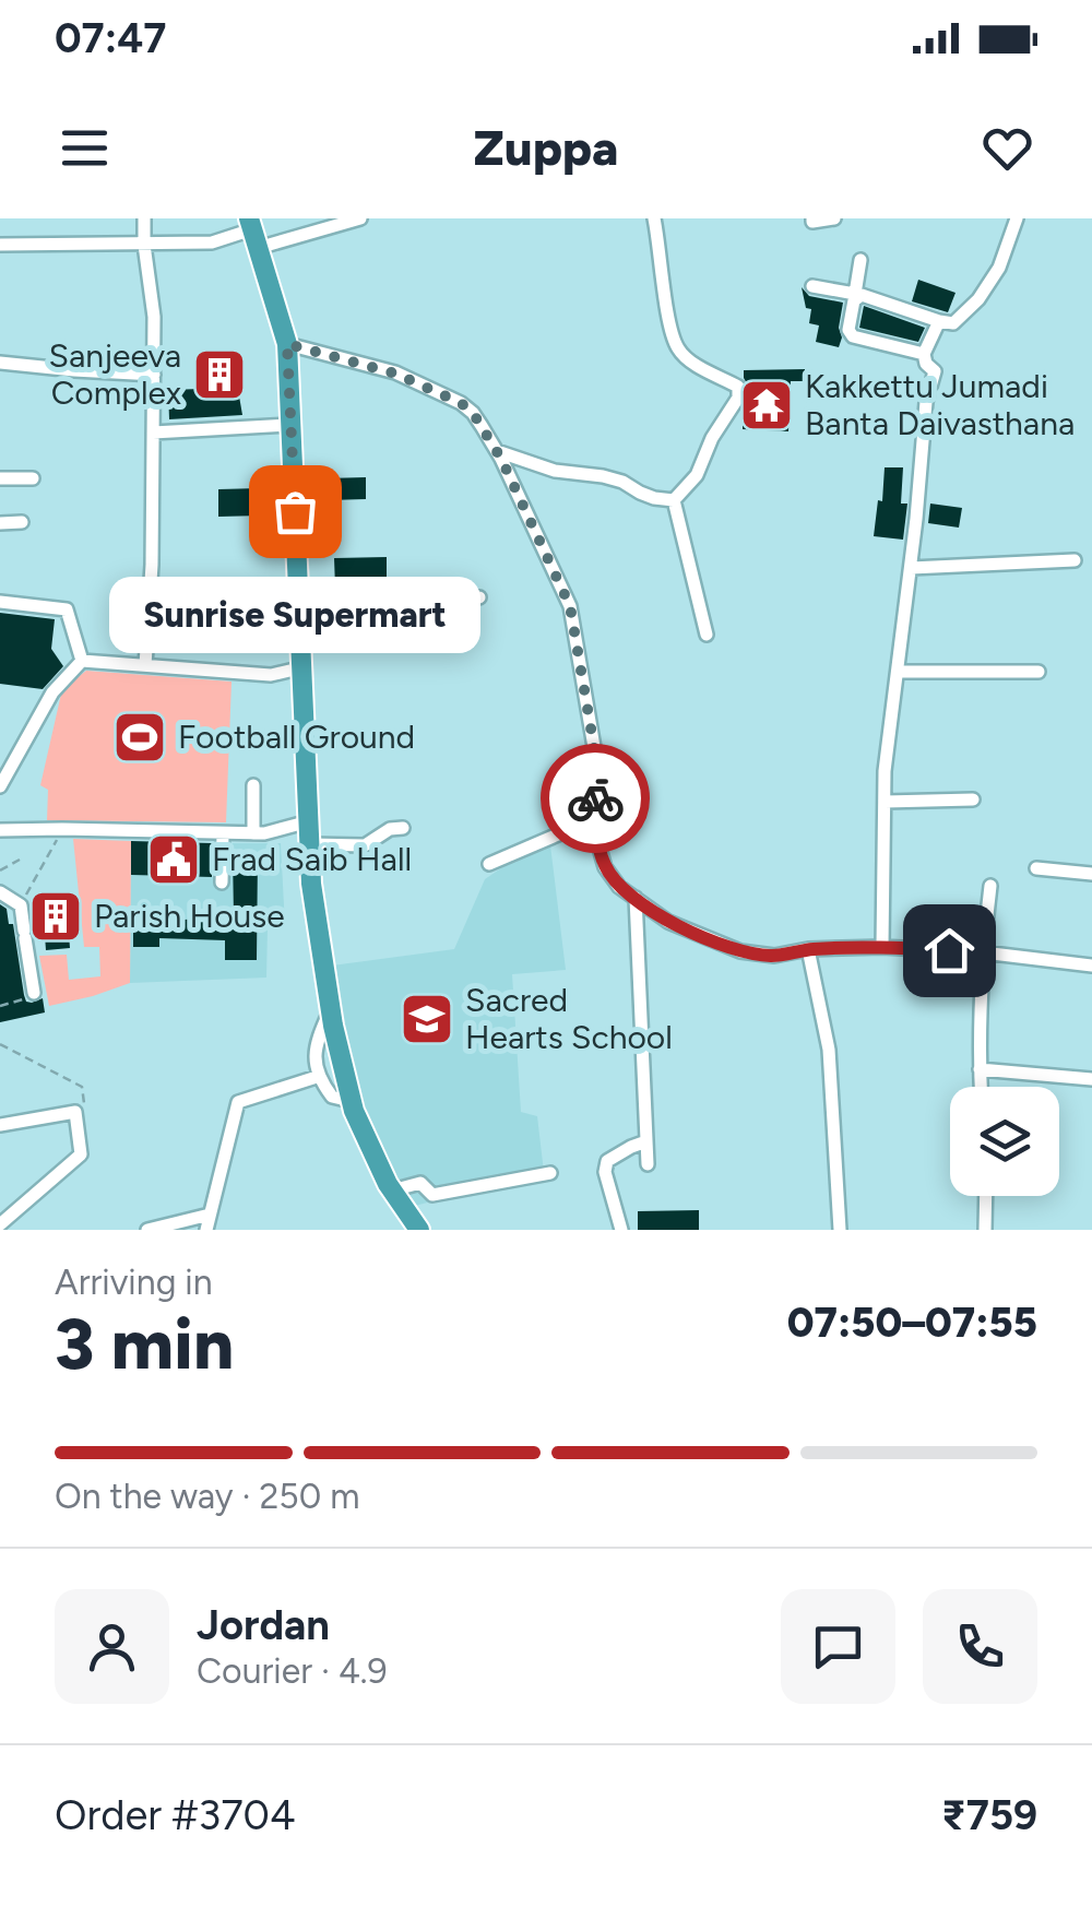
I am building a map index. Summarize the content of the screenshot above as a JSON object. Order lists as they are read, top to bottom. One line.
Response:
{"places":{"building":["Sanjeeva Complex","Parish House"],"temple":["Kakkettu Jumadi Banta Daivasthana"],"other":["Sunrise Supermart"],"sports":["Football Ground"],"public building":["Frad Saib Hall"],"school or university":["Sacred Hearts School"]},"page":{"status":"07:47","header":"Zuppa","bubble":"Sunrise Supermart","heading":["3 min","Arriving in","07:50–07:55"],"panel":["Jordan","Courier · 4.9","Order #3704","₹759"],"bar":"On the way · 250 m"}}
